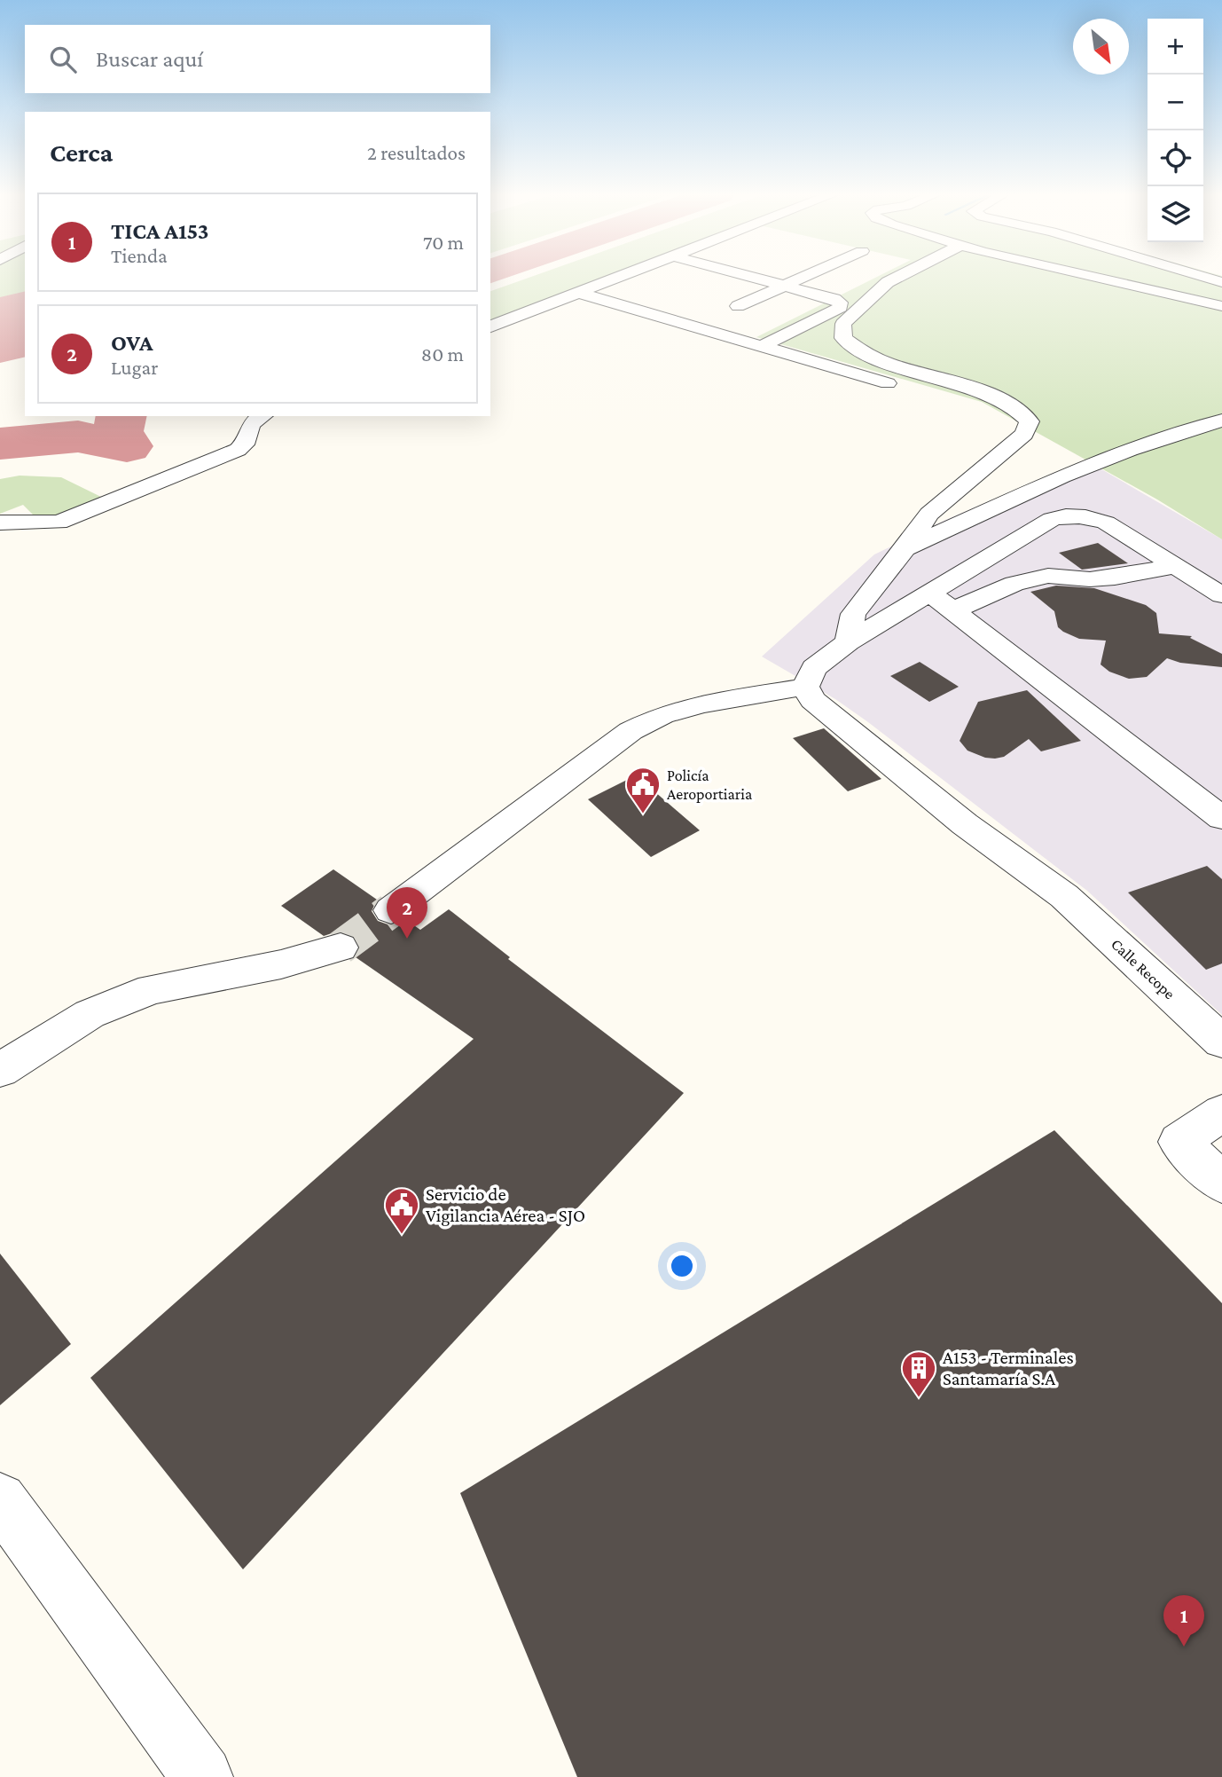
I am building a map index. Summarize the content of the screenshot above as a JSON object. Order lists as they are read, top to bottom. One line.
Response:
{"streets":{"lane":["Calle Recope"]},"places":{"public building":["Policía Aeroportiaria","Servicio de Vigilancia Aérea - SJO"],"building":["A153 - Terminales Santamaría S.A"]},"north":"bottom right","page":{"map_buttons":["+","−"],"search":"Buscar aquí","heading":["Cerca","2 resultados"],"list":[{"mark":"1","name":"TICA A153","note":"Tienda","value":"70 m"},{"mark":"2","name":"OVA","note":"Lugar","value":"80 m"}],"pins":["2","1"]}}
